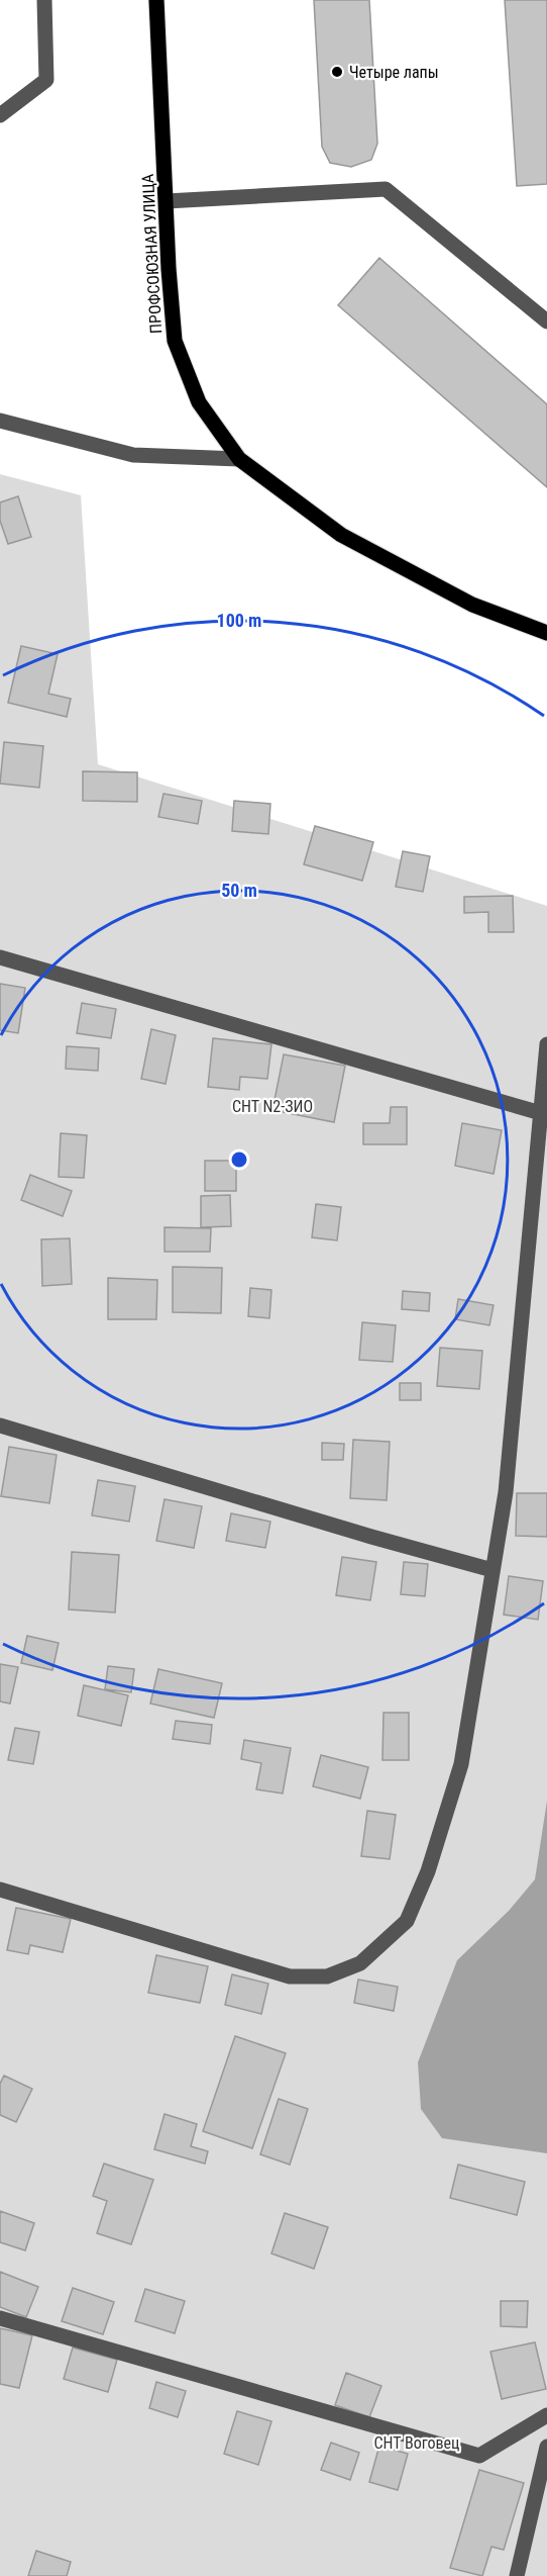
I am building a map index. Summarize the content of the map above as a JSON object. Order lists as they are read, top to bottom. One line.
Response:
{"streets":{"main road":["ПРОФСОЮЗНАЯ УЛИЦА"]},"parks":["СНТ N2-ЗИО","СНТ Воговец"],"places":["Четыре лапы"],"rings":["100 m","50 m"]}
